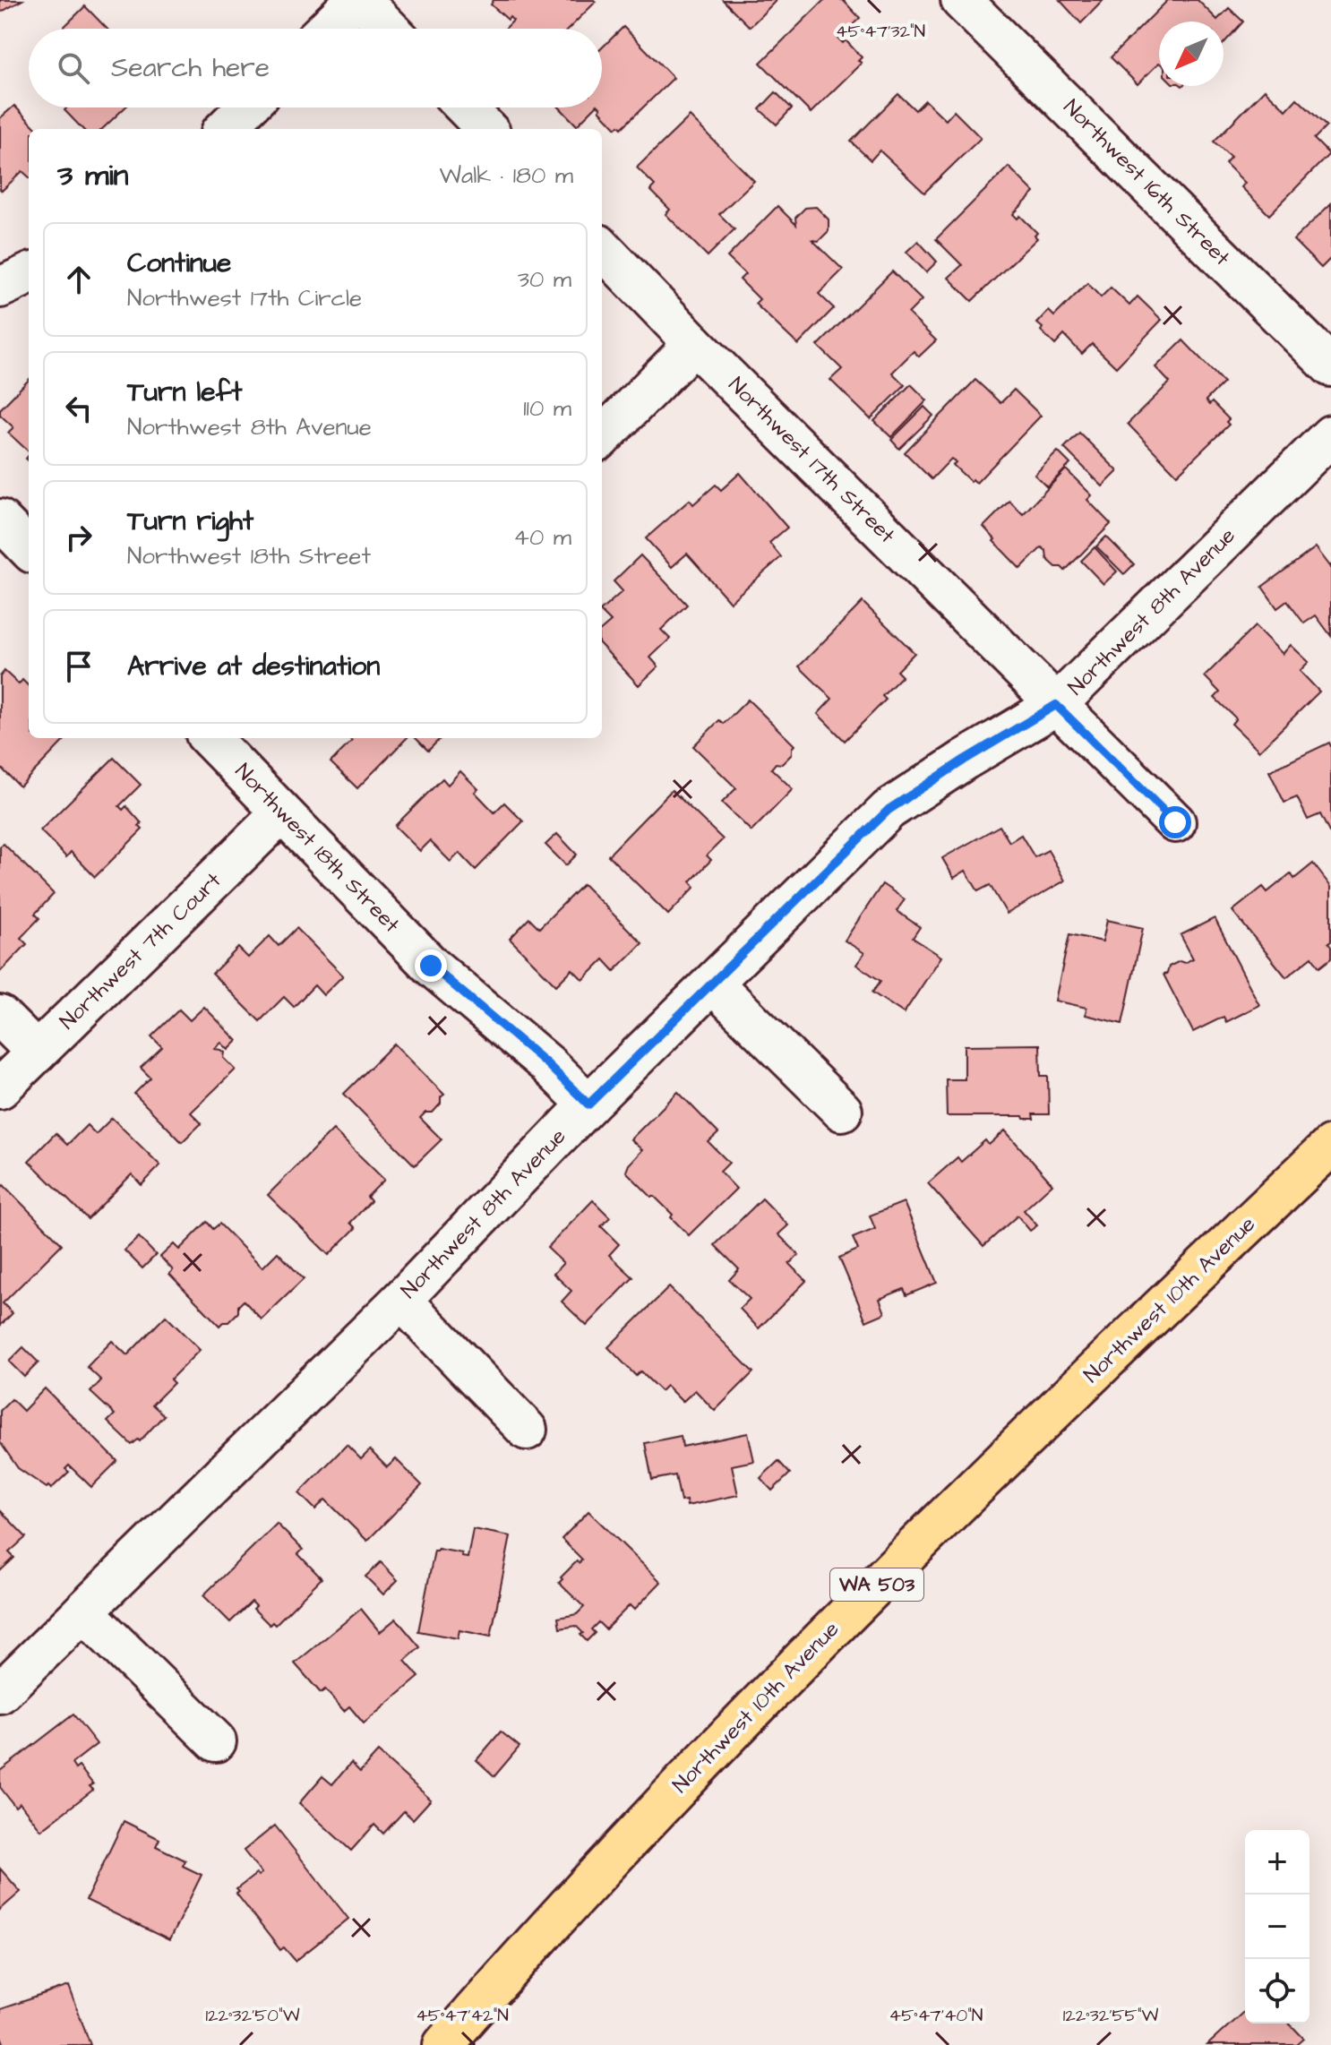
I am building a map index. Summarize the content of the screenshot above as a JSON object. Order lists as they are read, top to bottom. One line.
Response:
{"streets":{"main road":["Northwest 10th Avenue","WA 503"],"street":["Northwest 16th Street","Northwest 17th Street","Northwest 8th Avenue","Northwest 18th Street","Northwest 7th Court"]},"crossings":[["Northwest 17th Street","Northwest 8th Avenue"],["Northwest 8th Avenue","Northwest 18th Street"],["Northwest 18th Street","Northwest 7th Court"]],"north":"bottom left","page":{"search":"Search here","heading":["3 min","Walk · 180 m"],"list":[["Continue","Northwest 17th Circle","30 m"],["Turn left","Northwest 8th Avenue","110 m"],["Turn right","Northwest 18th Street","40 m"],"Arrive at destination"],"map_buttons":["+","−"]},"coordinates":["45°47'32\"N","45°47'42\"N","45°47'40\"N","122°32'50\"W","122°32'55\"W"]}
